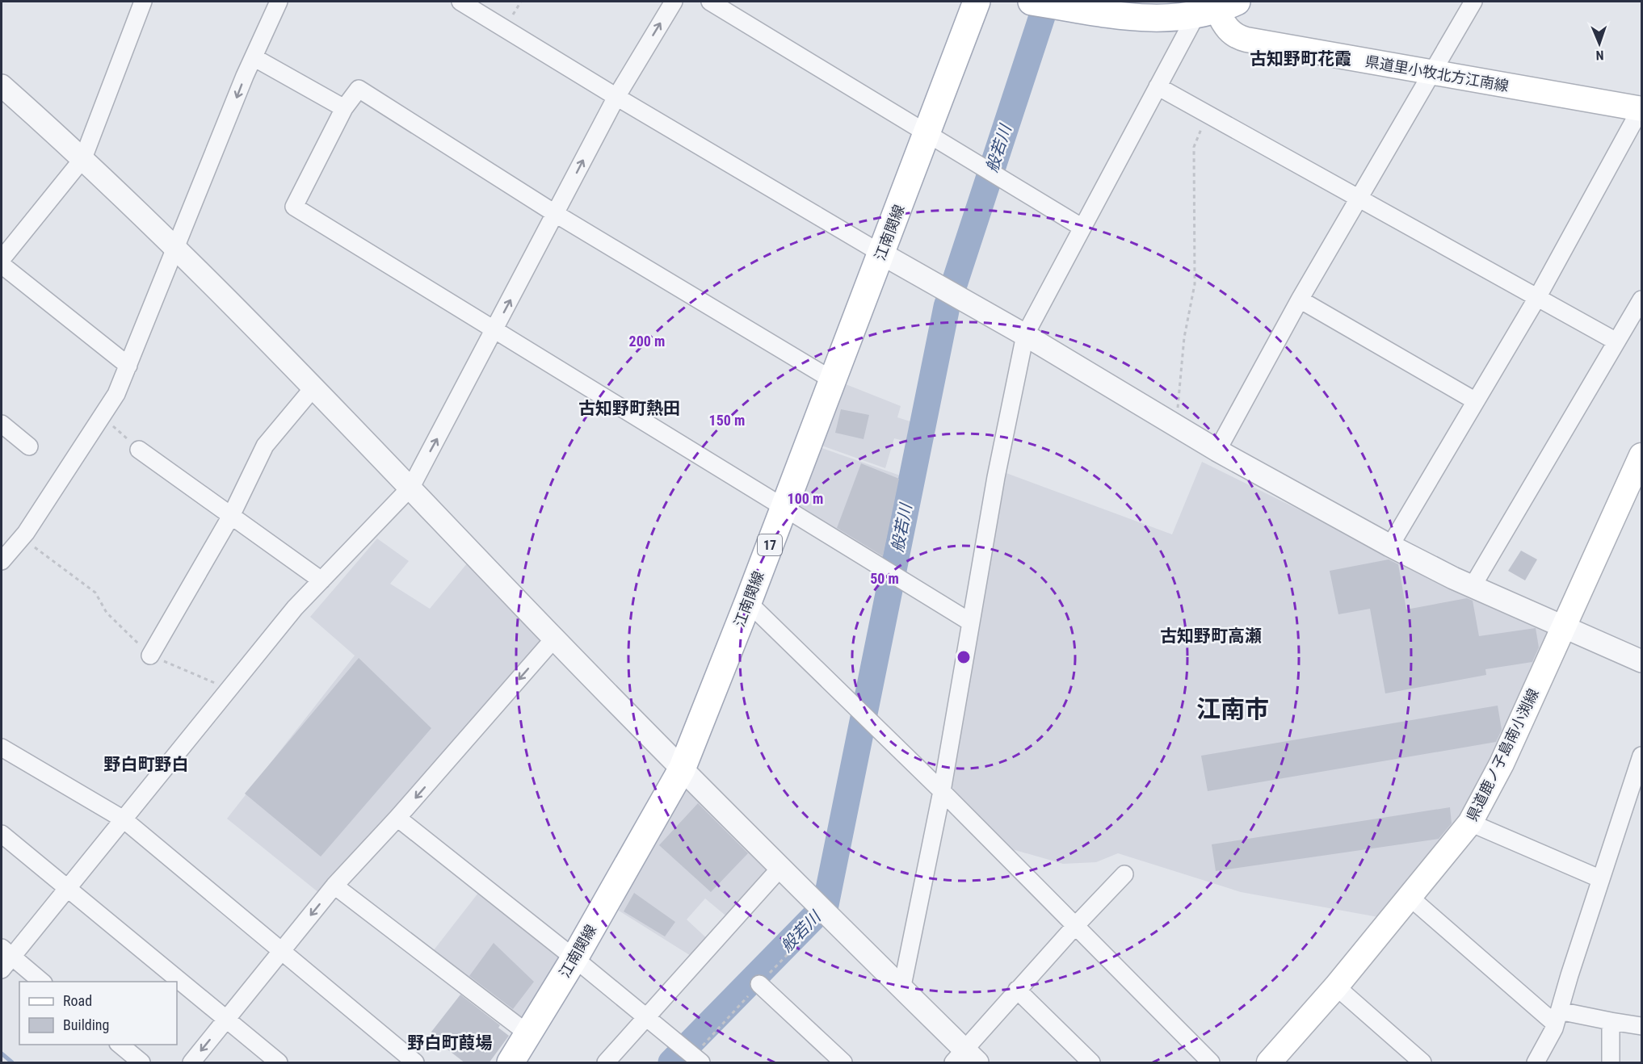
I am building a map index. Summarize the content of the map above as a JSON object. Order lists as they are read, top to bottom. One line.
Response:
{"streets":{"main road":["県道里小牧北方江南線","江南関線","17","県道鹿ノ子島南小渕線"]},"districts":["古知野町花霞","古知野町熱田","古知野町高瀬","江南市","野白町野白","野白町葭場"],"water":["般若川"],"legend":["Road","Building"],"north":"bottom","rings":["200 m","150 m","100 m","50 m"]}
